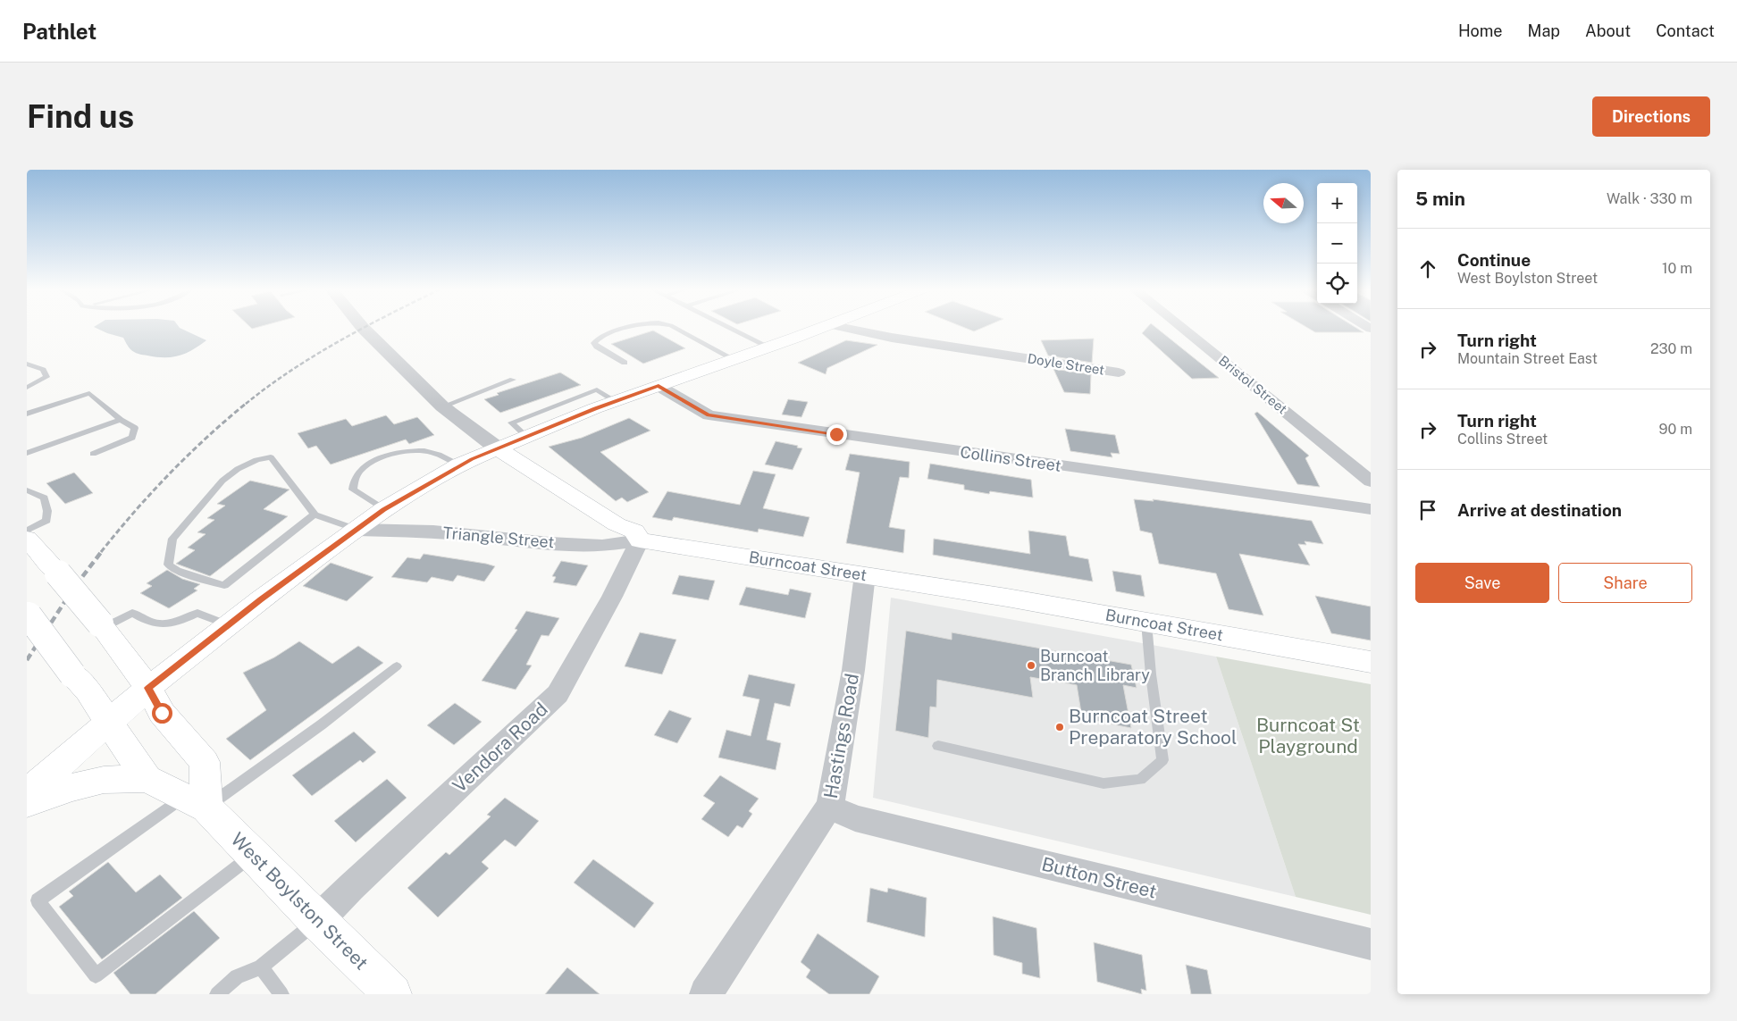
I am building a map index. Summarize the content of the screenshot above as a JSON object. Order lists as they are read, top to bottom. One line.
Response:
{"streets":{"main road":["Burncoat Street","West Boylston Street"],"street":["Doyle Street","Bristol Street","Collins Street","Triangle Street","Hastings Road","Vendora Road","Button Street"]},"crossings":[["Triangle Street","Burncoat Street"],["Triangle Street","Vendora Road"],["Burncoat Street","Hastings Road"],["Burncoat Street","Vendora Road"],["Hastings Road","Button Street"],["Vendora Road","West Boylston Street"]],"parks":["Burncoat St Playground"],"places":["Burncoat Branch Library","Burncoat Street Preparatory School"],"north":"left","page":{"header":"Pathlet","nav":["Home","Map","About","Contact"],"buttons":["Directions",["Save","Share"]],"title":"Find us","heading":["5 min","Walk · 330 m"],"map_buttons":["+","−"],"list":[["Continue","West Boylston Street","10 m"],["Turn right","Mountain Street East","230 m"],["Turn right","Collins Street","90 m"],"Arrive at destination"]}}
